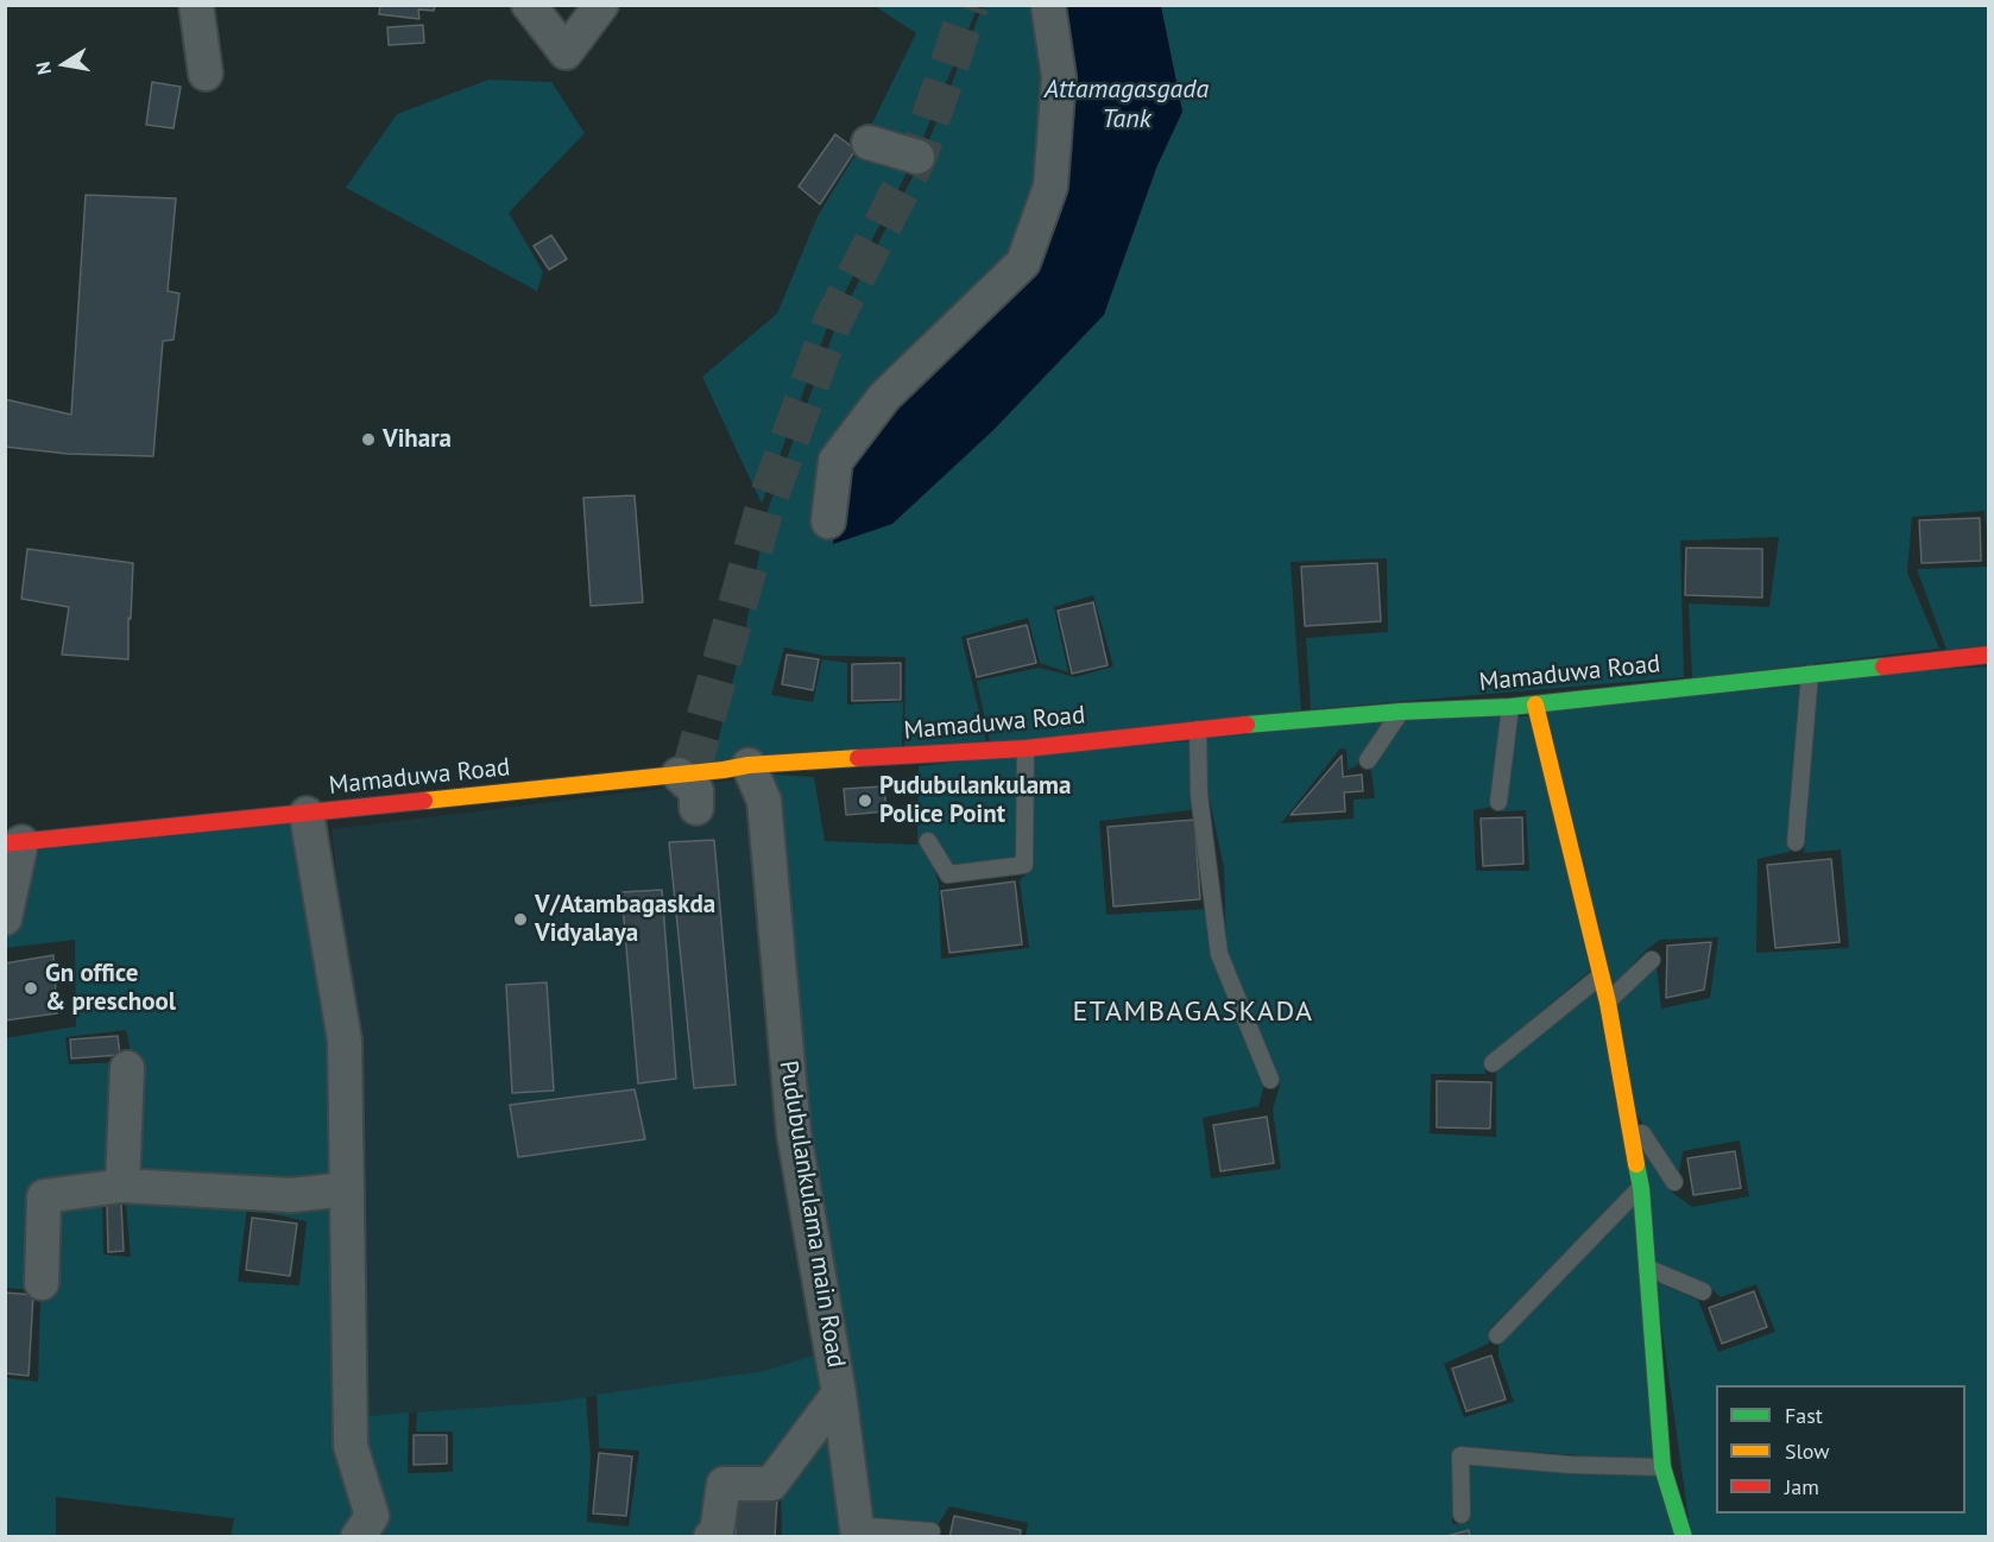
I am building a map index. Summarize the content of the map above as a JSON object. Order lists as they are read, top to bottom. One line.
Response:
{"streets":{"street":["Mamaduwa Road","Pudubulankulama main Road"]},"crossings":[["Mamaduwa Road","Pudubulankulama main Road"]],"districts":["ETAMBAGASKADA"],"water":["Attamagasgada Tank"],"places":["Vihara","Pudubulankulama Police Point","V/Atambagaskda Vidyalaya","Gn office & preschool"],"legend":["Fast","Slow","Jam"],"north":"left"}
